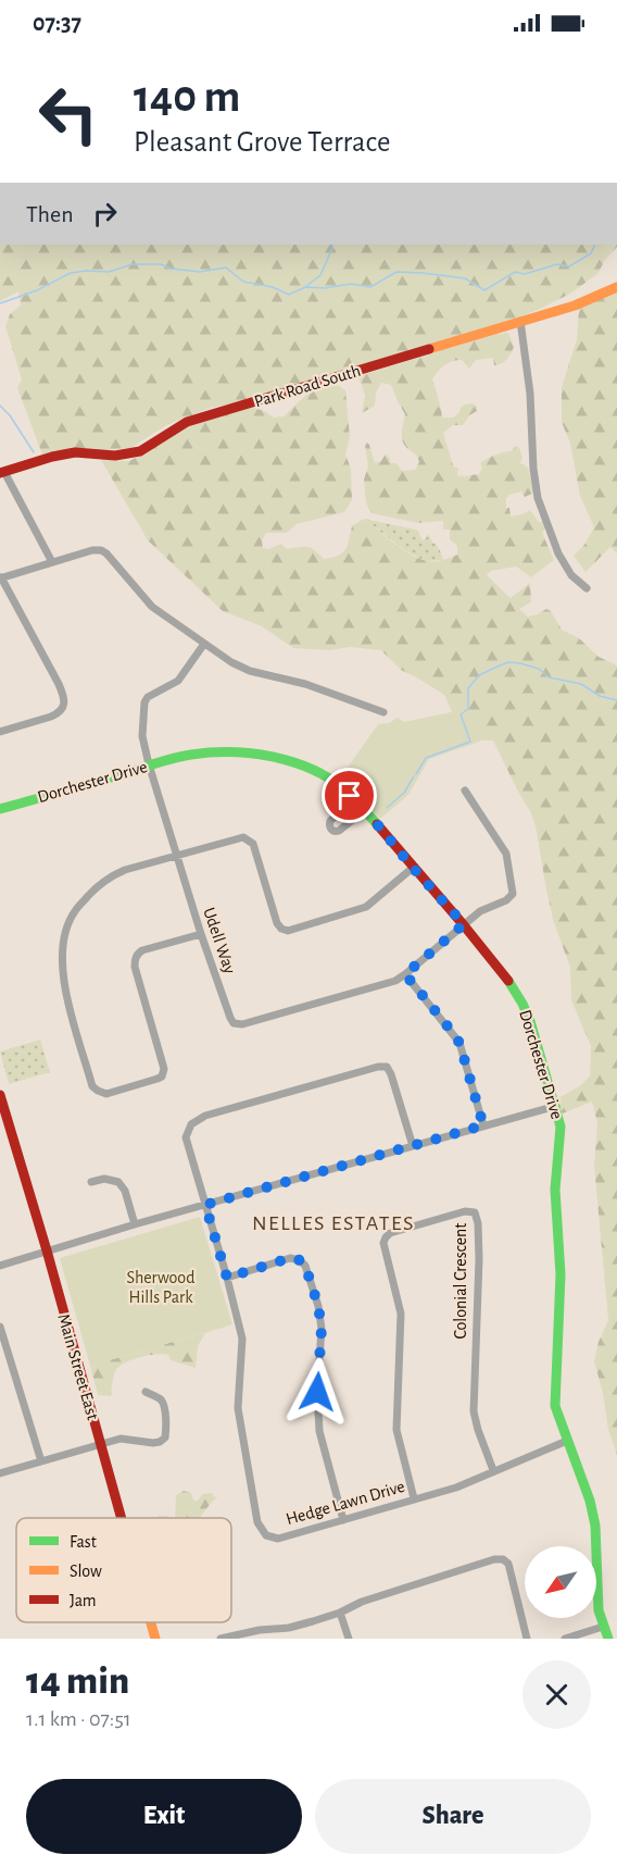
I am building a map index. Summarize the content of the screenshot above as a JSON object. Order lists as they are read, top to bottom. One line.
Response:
{"streets":{"street":["Park Road South","Dorchester Drive","Udell Way","Colonial Crescent","Main Street East","Hedge Lawn Drive"]},"crossings":[["Dorchester Drive","Udell Way"],["Dorchester Drive","Hedge Lawn Drive"],["Colonial Crescent","Hedge Lawn Drive"]],"districts":["NELLES ESTATES"],"parks":["Sherwood Hills Park"],"legend":["Fast","Slow","Jam"],"north":"bottom left","page":{"status":"07:37","turn":["140 m","Pleasant Grove Terrace"],"then":"Then","heading":["14 min","1.1 km · 07:51"],"buttons":["Exit","Share"]}}
